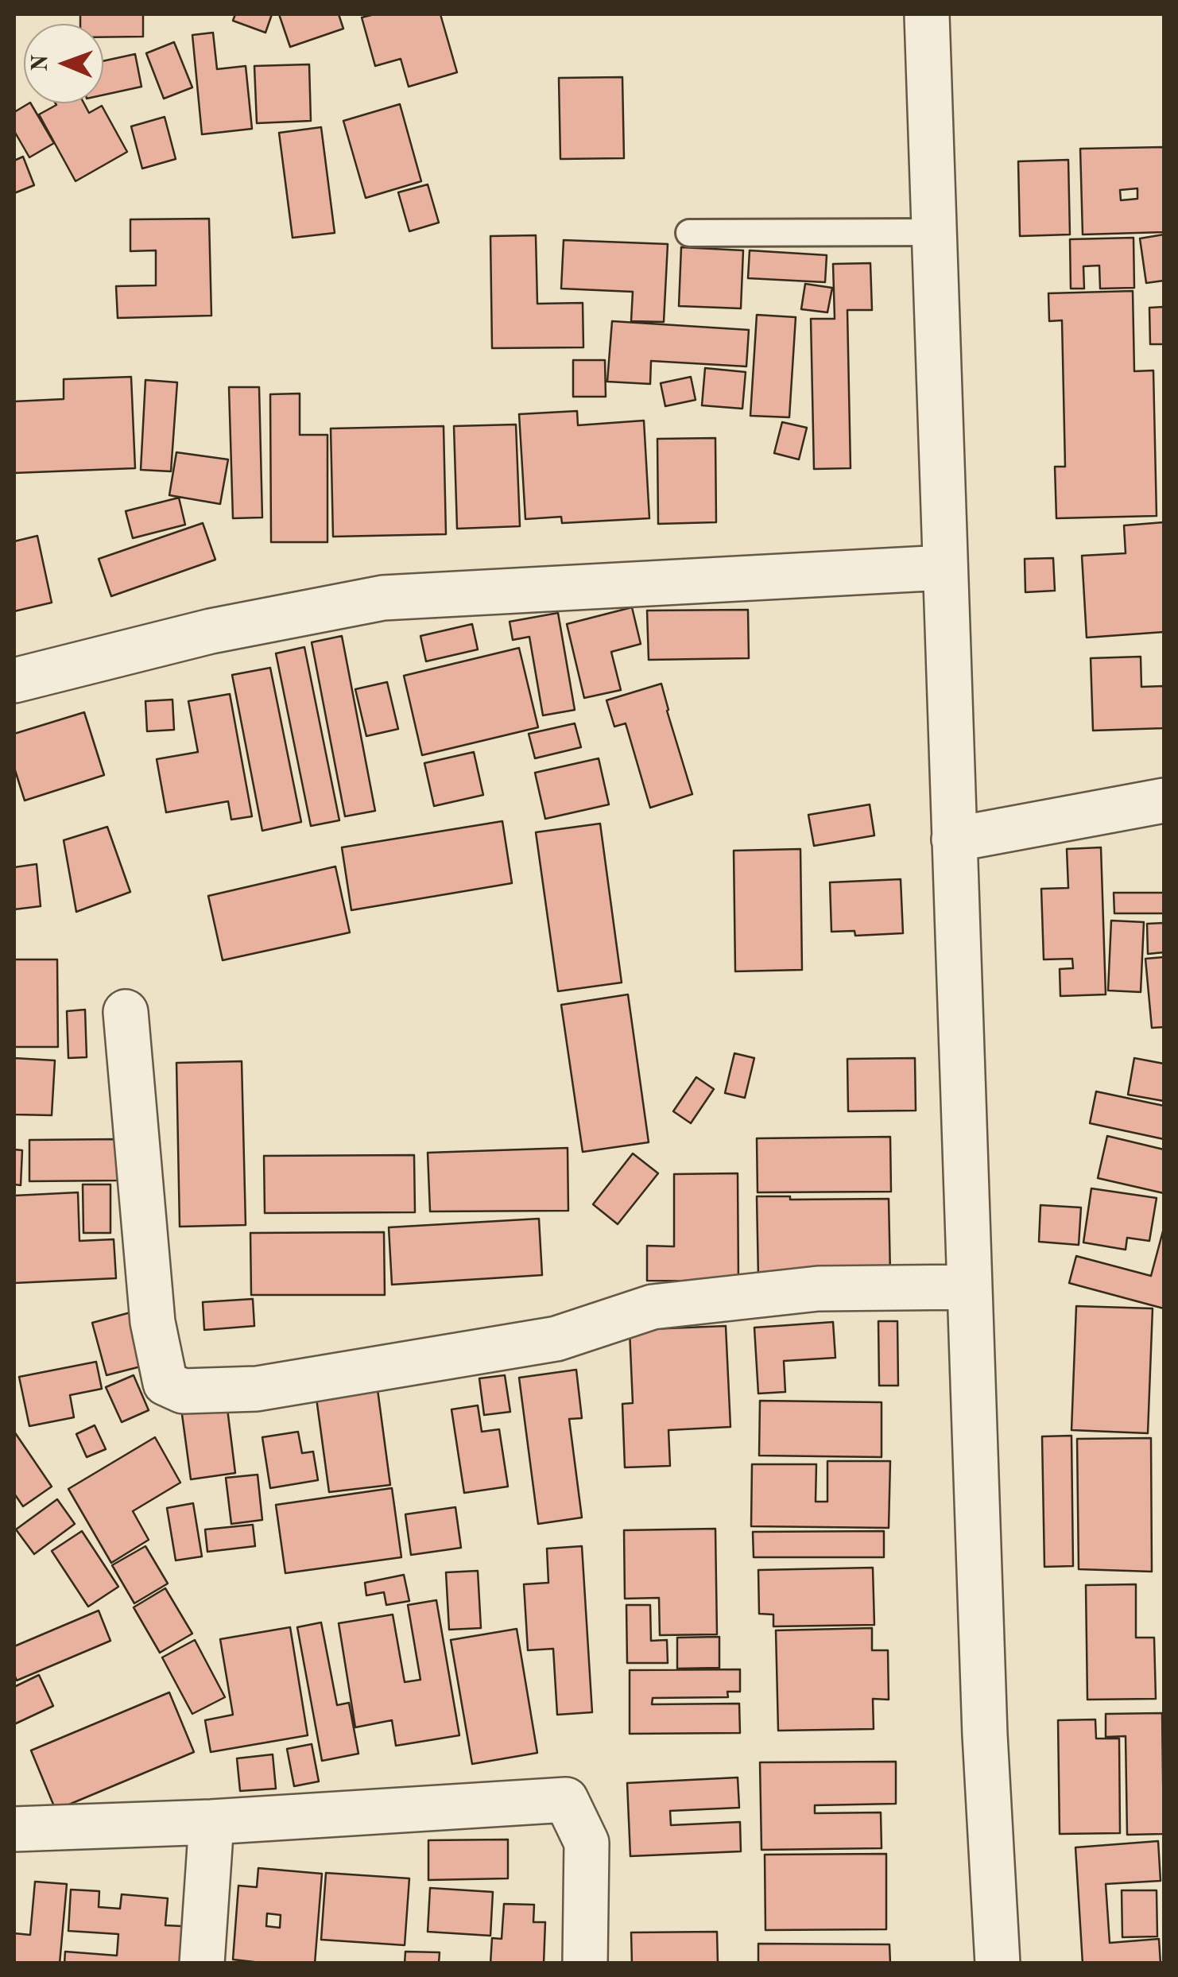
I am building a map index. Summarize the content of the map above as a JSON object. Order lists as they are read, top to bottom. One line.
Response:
{"north":"left"}
